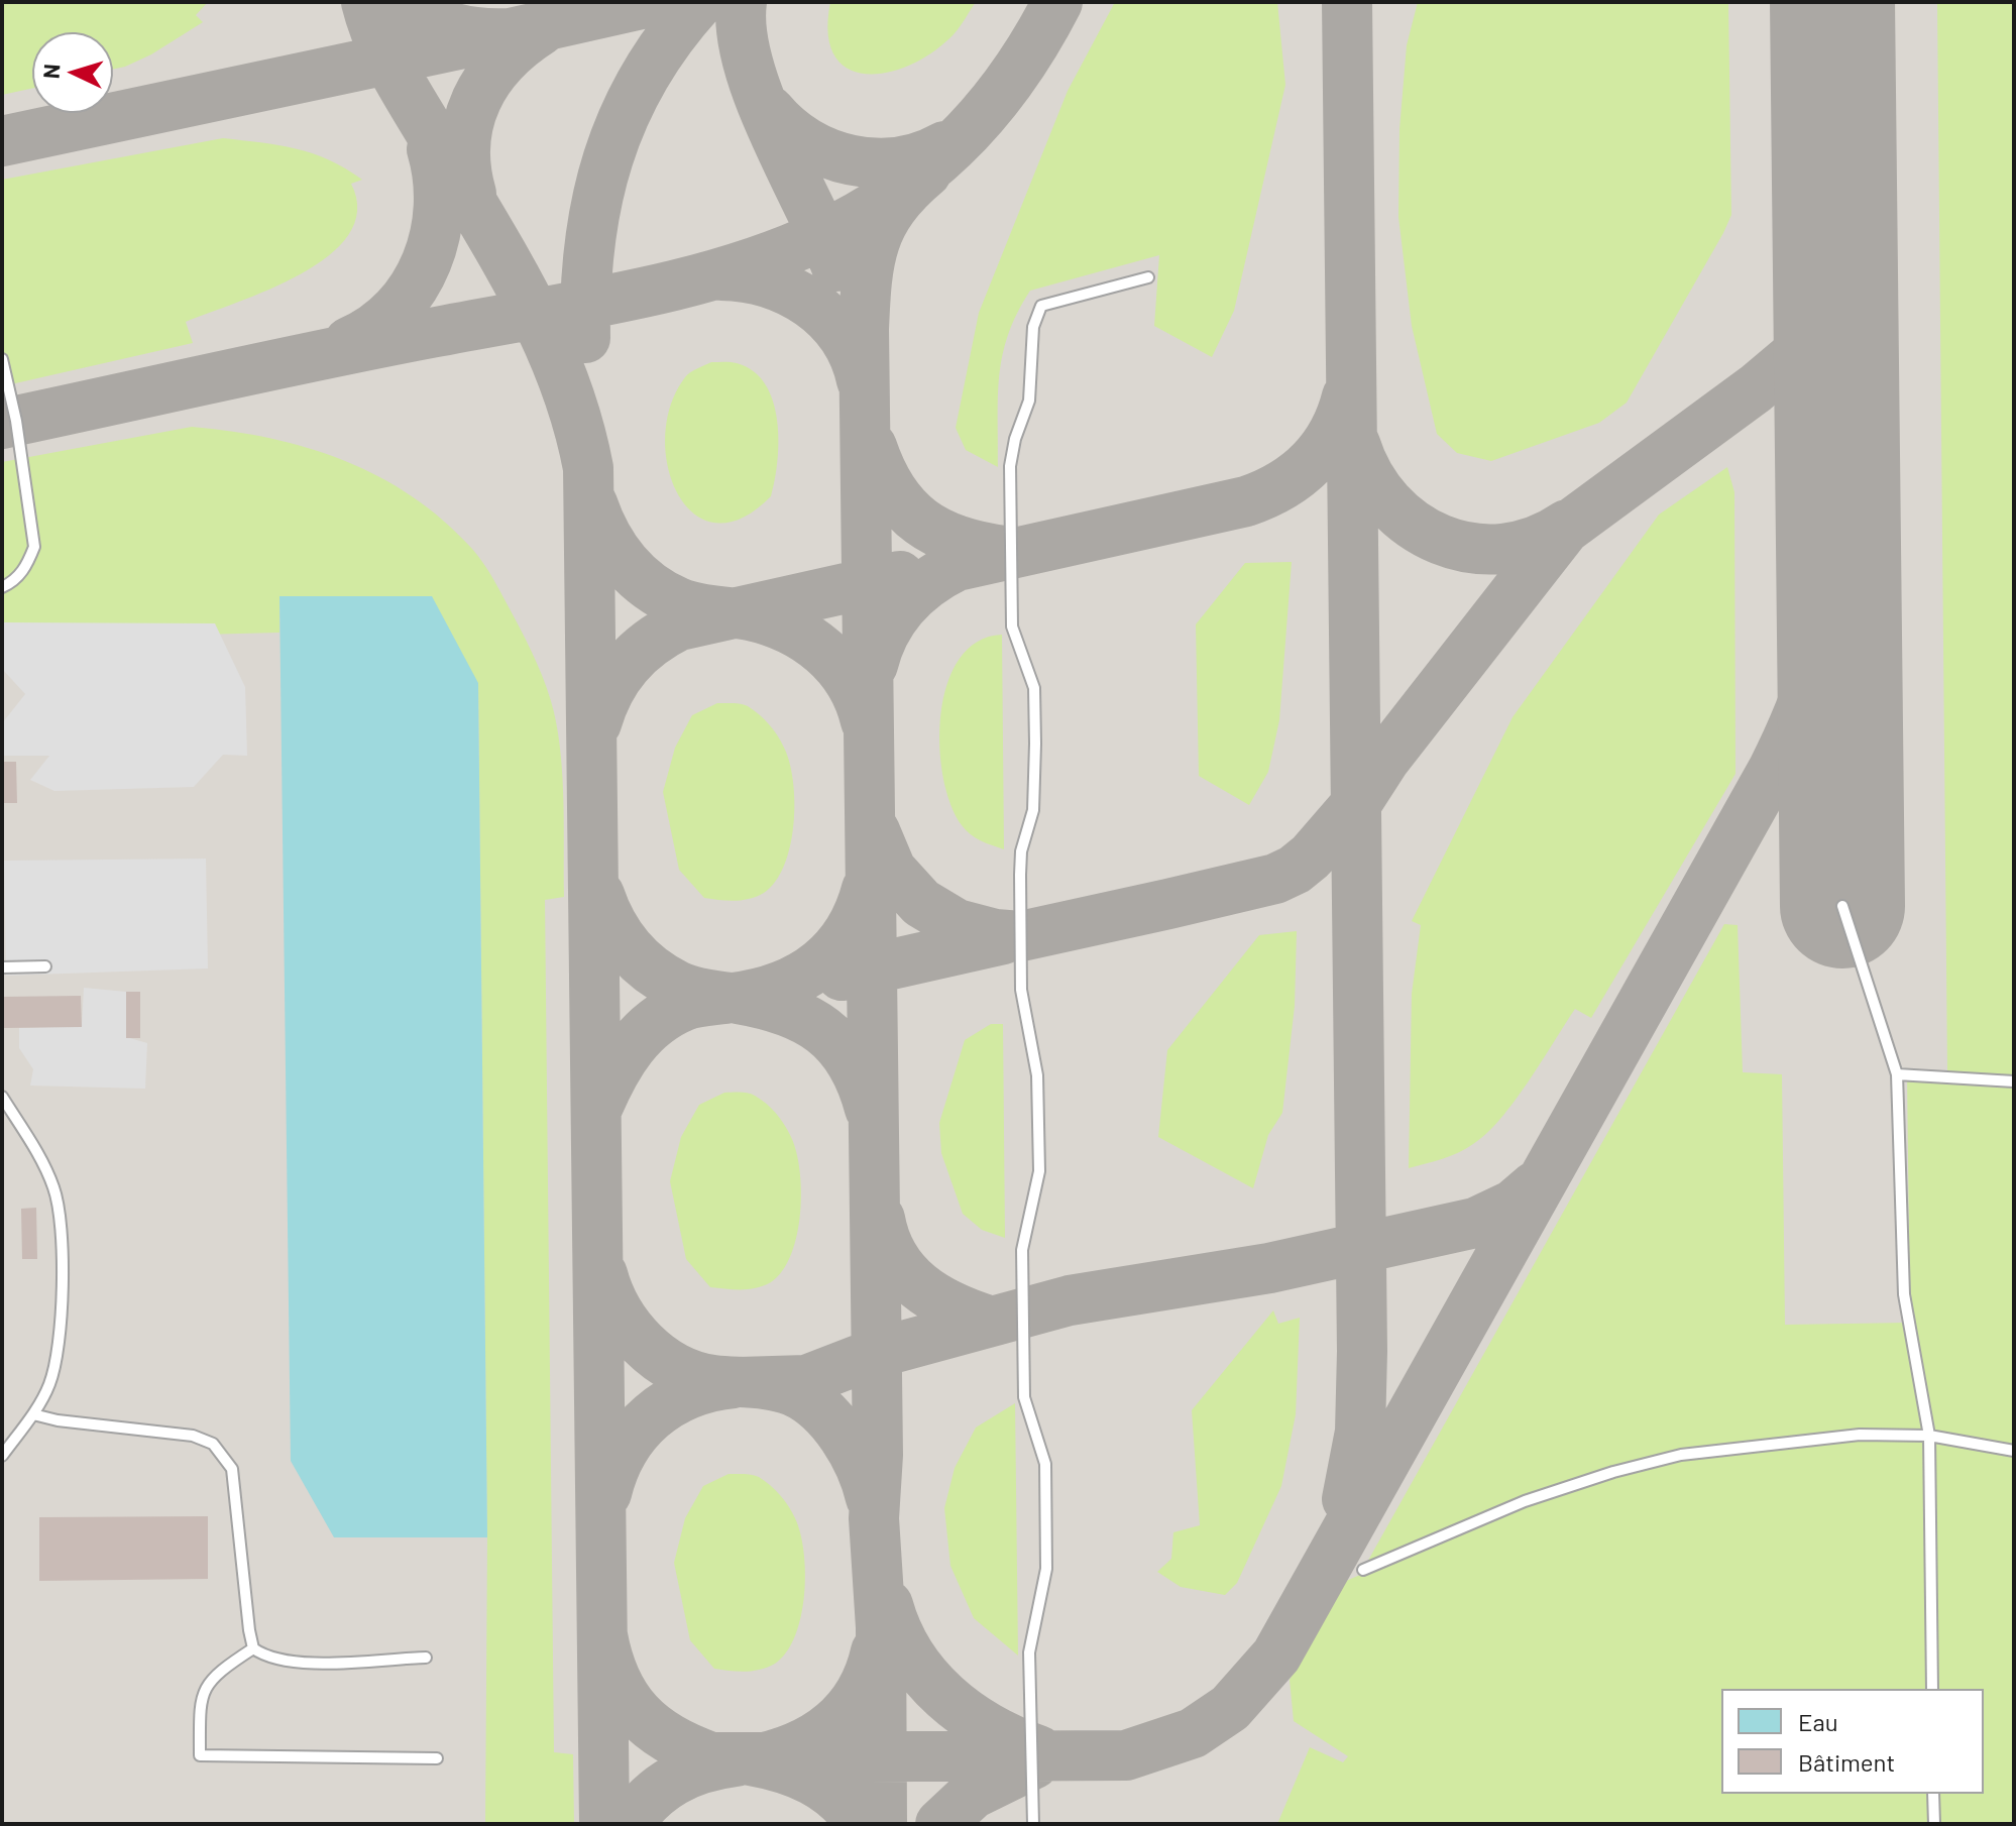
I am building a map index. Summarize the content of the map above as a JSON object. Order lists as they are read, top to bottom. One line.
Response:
{"legend":["Eau","Bâtiment"],"north":"left"}
